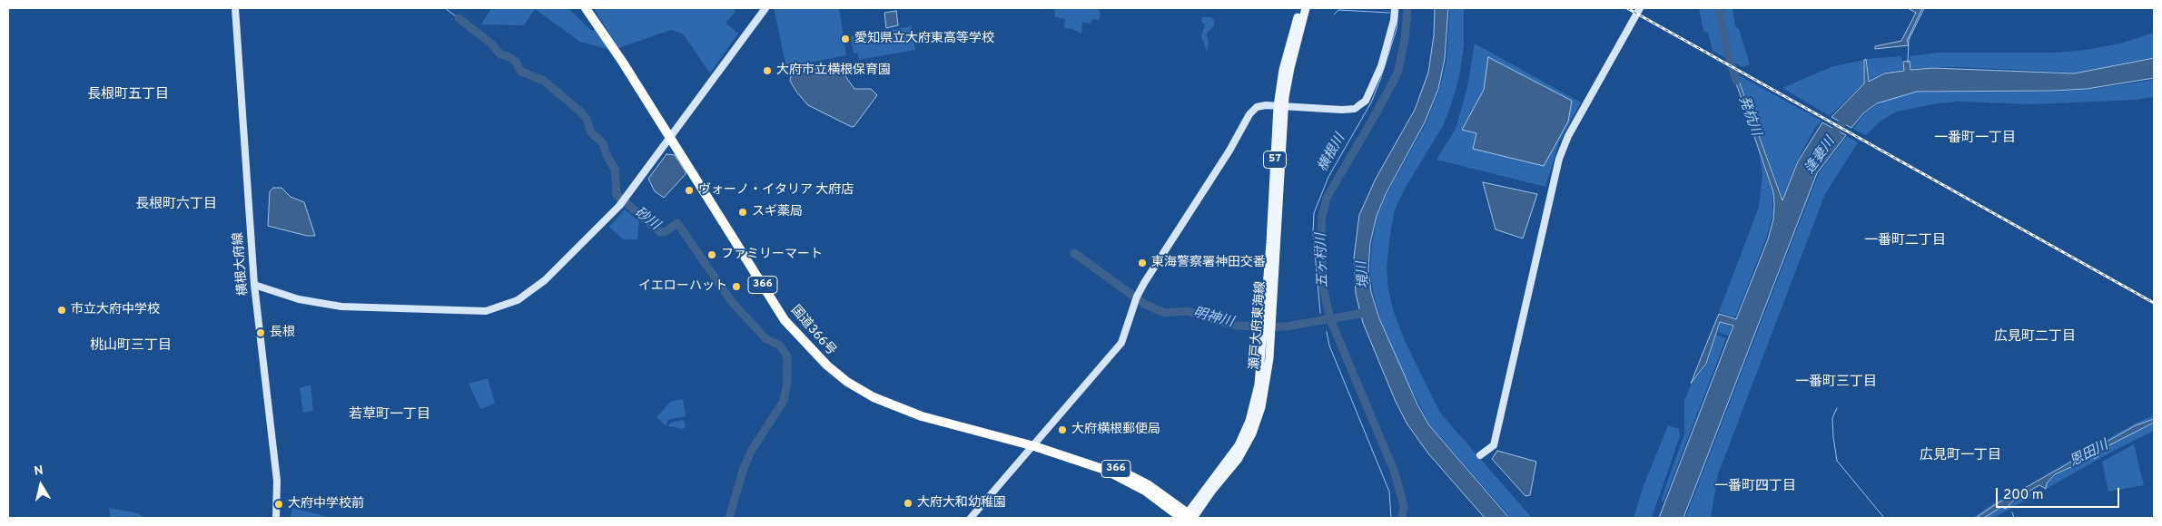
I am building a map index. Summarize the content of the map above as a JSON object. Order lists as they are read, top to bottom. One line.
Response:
{"streets":{"highway":["366","国道366号"],"main road":["57","瀬戸大府東海線"],"street":["横根大府線"]},"crossings":[["瀬戸大府東海線","国道366号"]],"districts":["長根町五丁目","一番町一丁目","長根町六丁目","一番町二丁目","広見町二丁目","桃山町三丁目","一番町三丁目","若草町一丁目","広見町一丁目","一番町四丁目"],"water":["発杭川","横根川","逢妻川","砂川","五ヶ村川","境川","明神川","恩田川"],"places":["愛知県立大府東高等学校","大府市立横根保育園","ヴォーノ・イタリア 大府店","スギ薬局","ファミリーマート","東海警察署神田交番","イエローハット","市立大府中学校","長根","大府横根郵便局","大府大和幼稚園","大府中学校前"],"scale_bar":"200 m","north":"top"}
